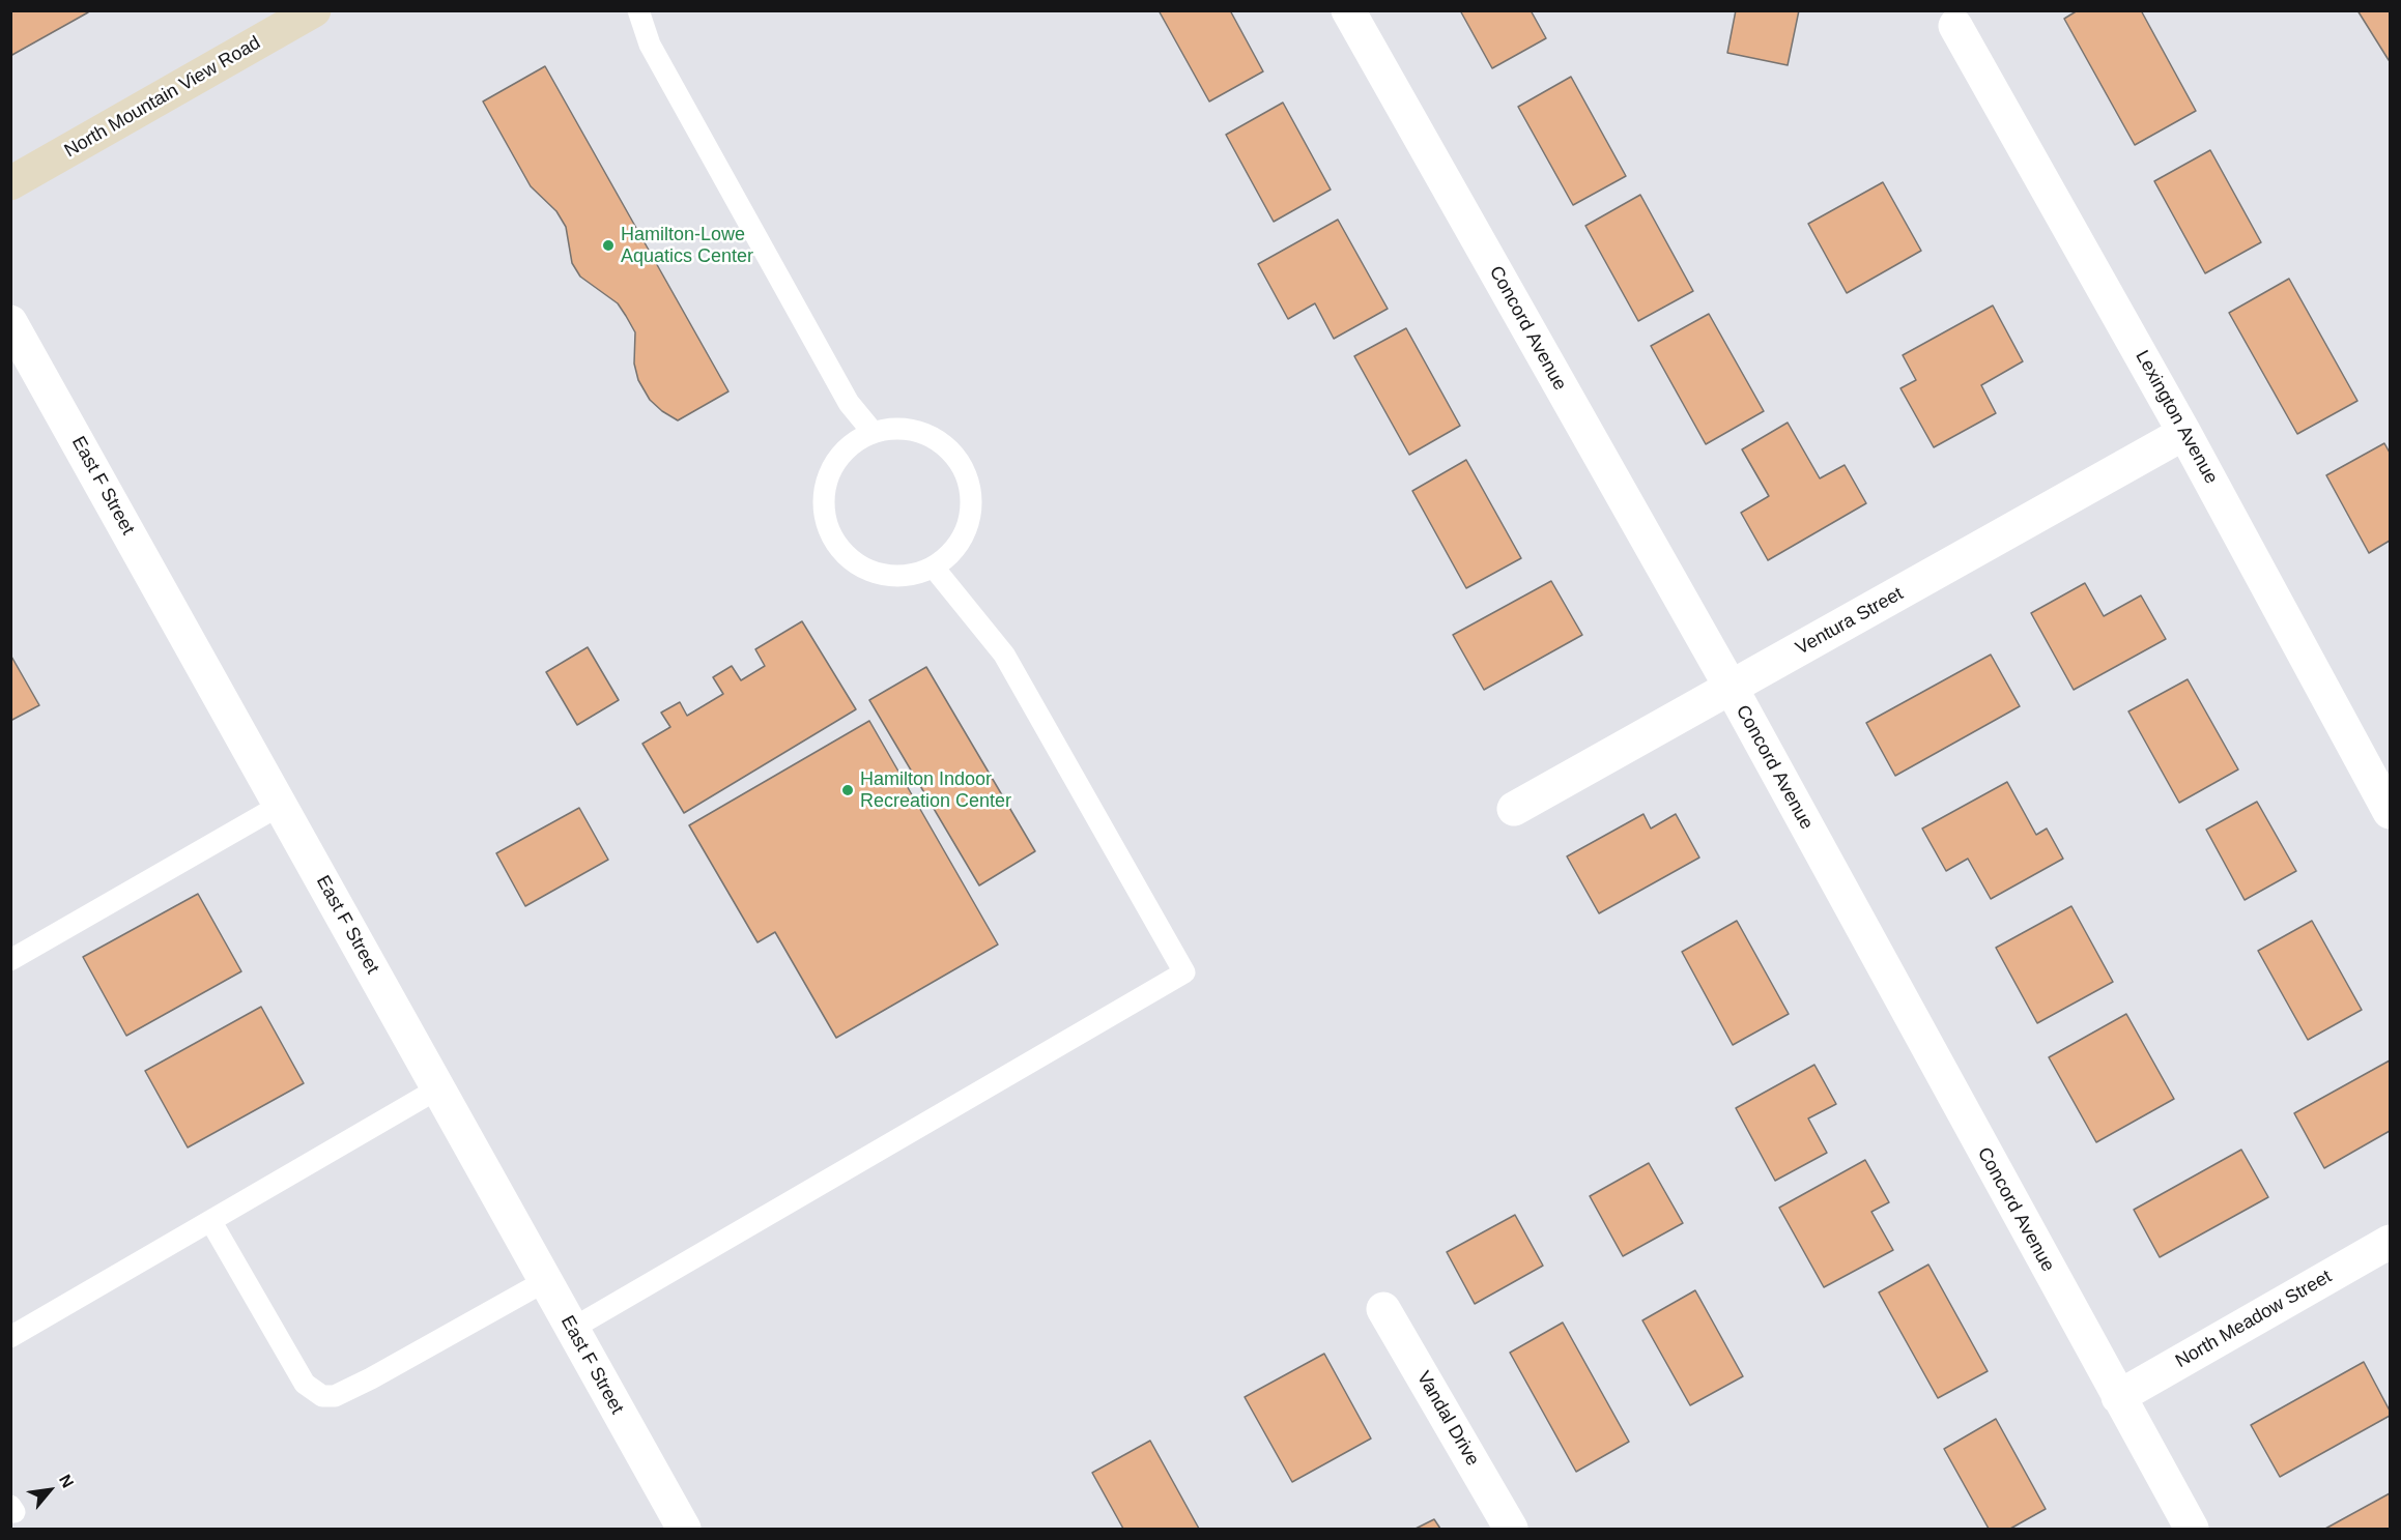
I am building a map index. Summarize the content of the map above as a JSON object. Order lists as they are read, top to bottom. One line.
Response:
{"streets":{"street":["North Mountain View Road","Concord Avenue","Lexington Avenue","East F Street","Ventura Street","North Meadow Street","Vandal Drive"]},"crossings":[["Concord Avenue","Ventura Street"],["Concord Avenue","North Meadow Street"],["Lexington Avenue","Ventura Street"]],"places":["Hamilton-Lowe Aquatics Center","Hamilton Indoor Recreation Center"],"north":"top right"}
